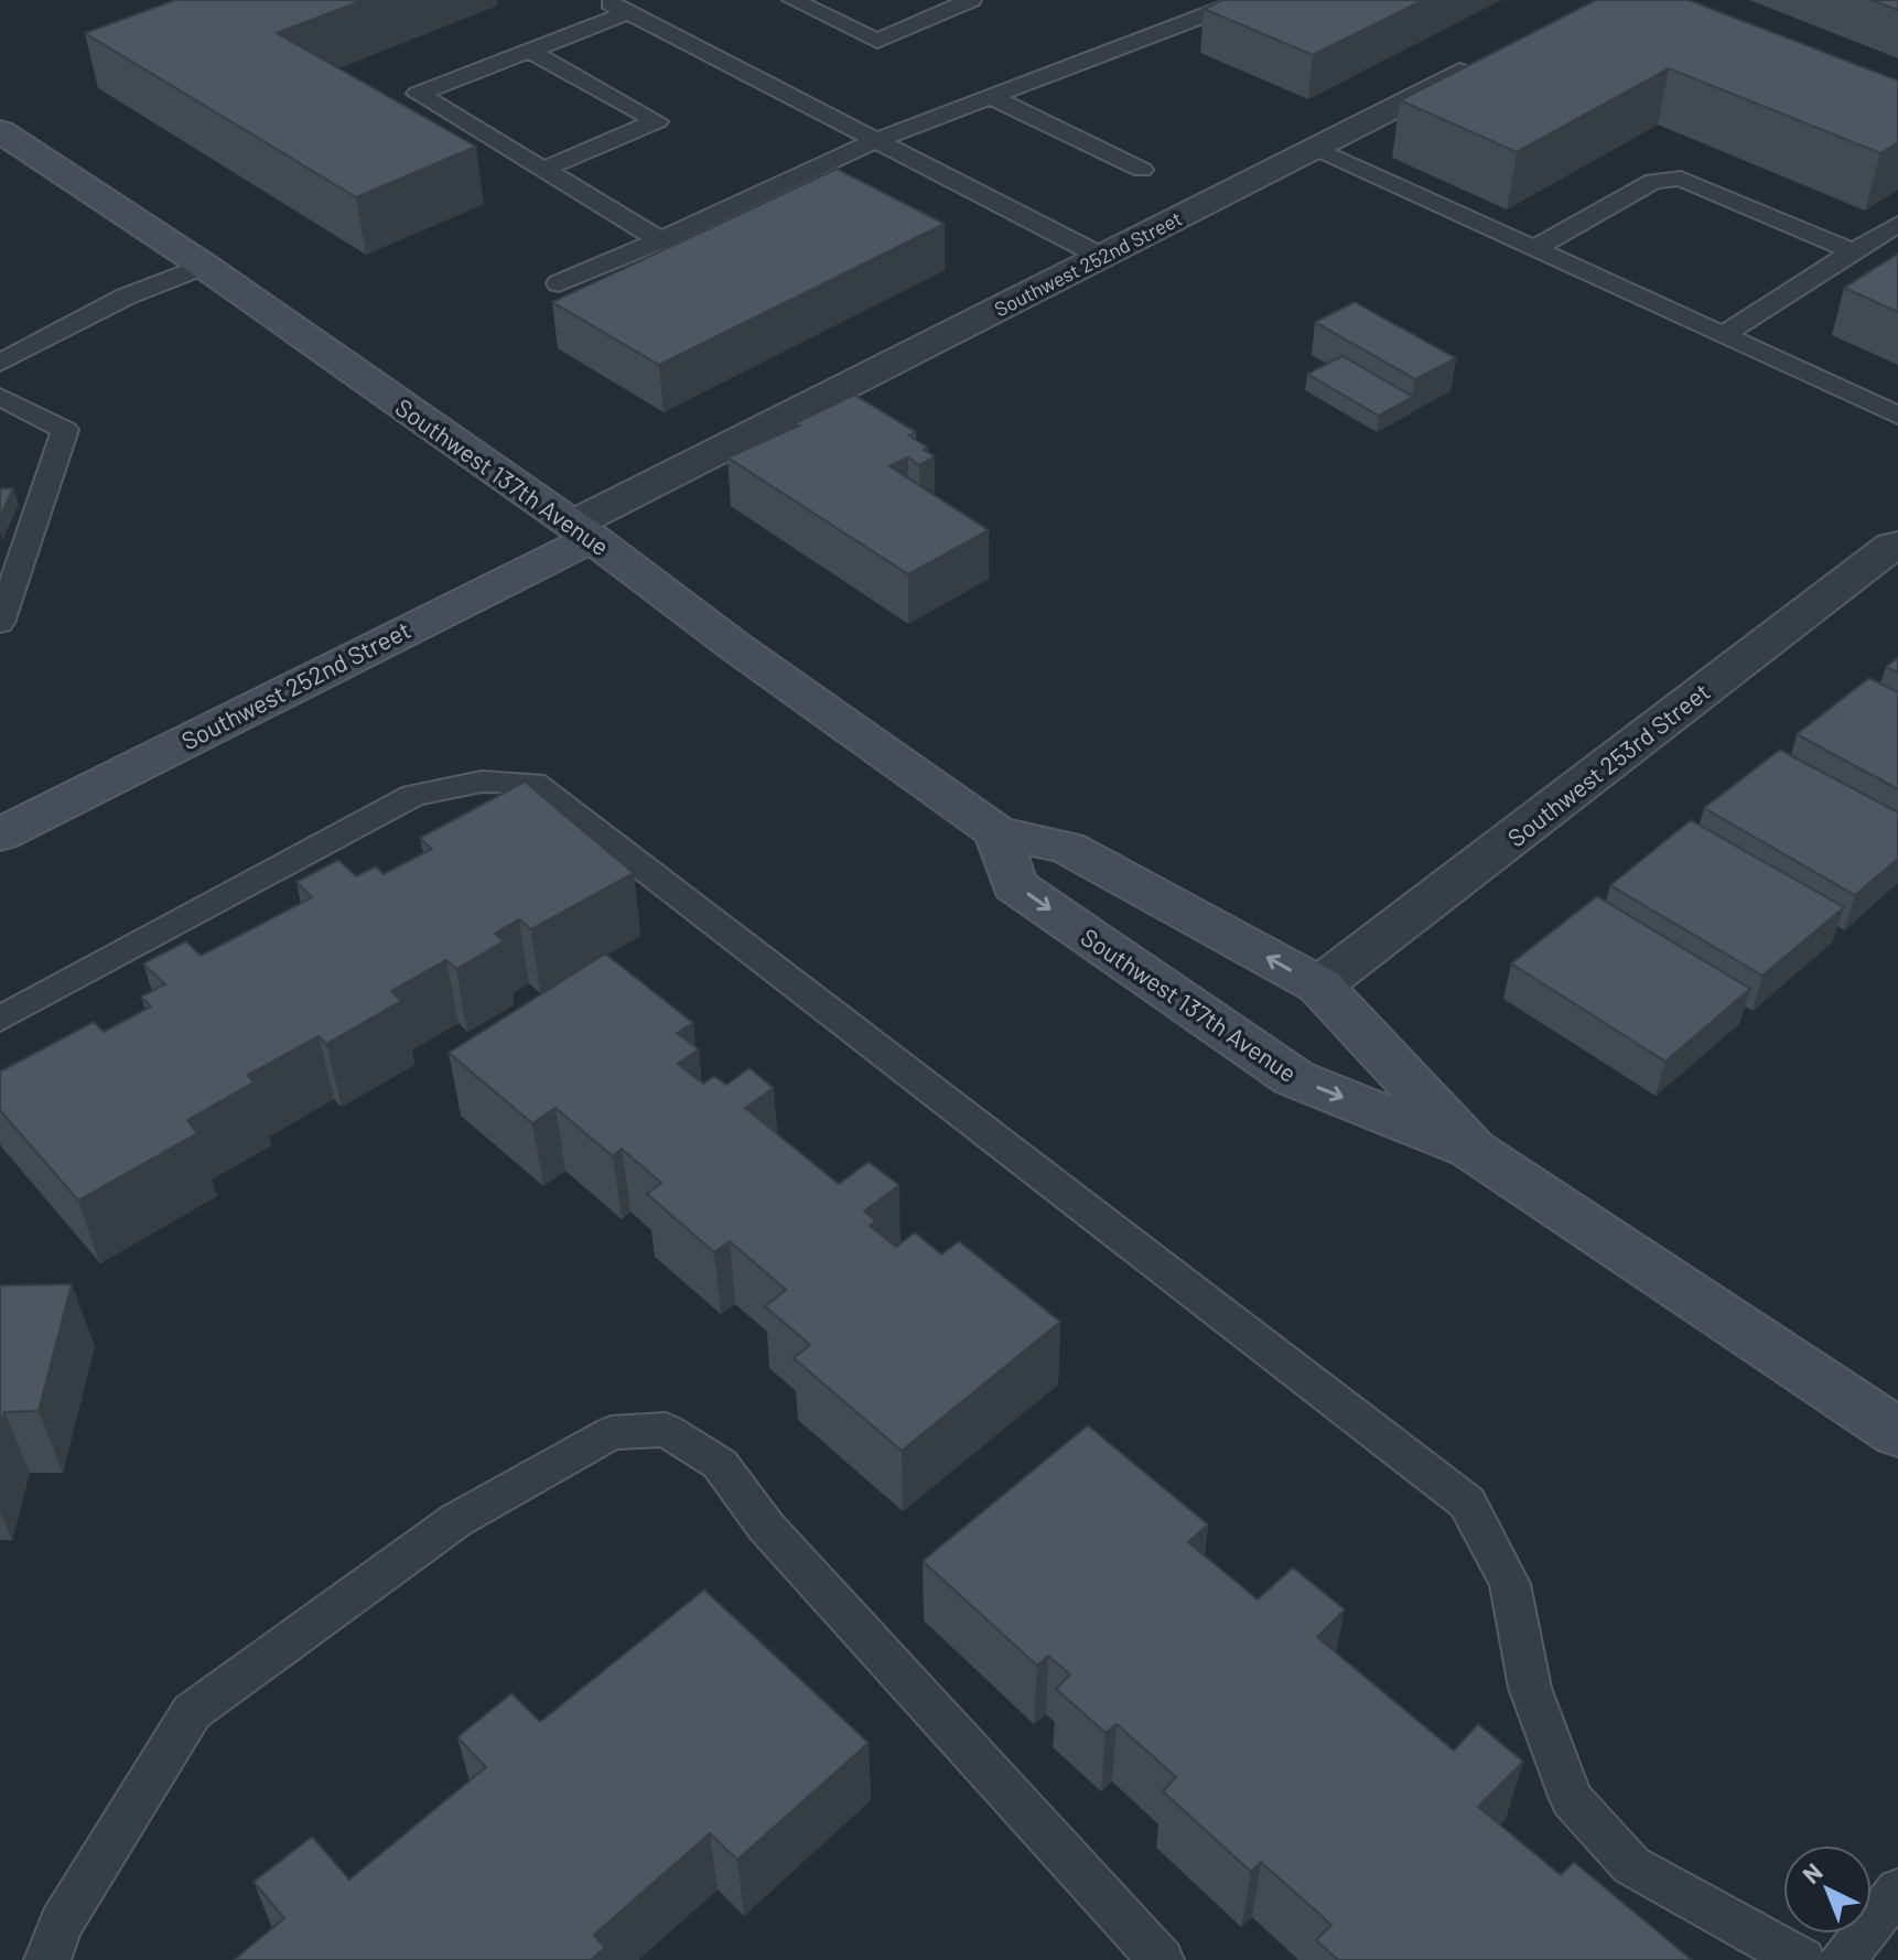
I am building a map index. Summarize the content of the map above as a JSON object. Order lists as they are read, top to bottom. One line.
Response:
{"streets":{"main road":["Southwest 252nd Street","Southwest 137th Avenue"],"street":["Southwest 253rd Street"]},"crossings":[["Southwest 252nd Street","Southwest 137th Avenue"],["Southwest 137th Avenue","Southwest 253rd Street"]],"north":"top left"}
